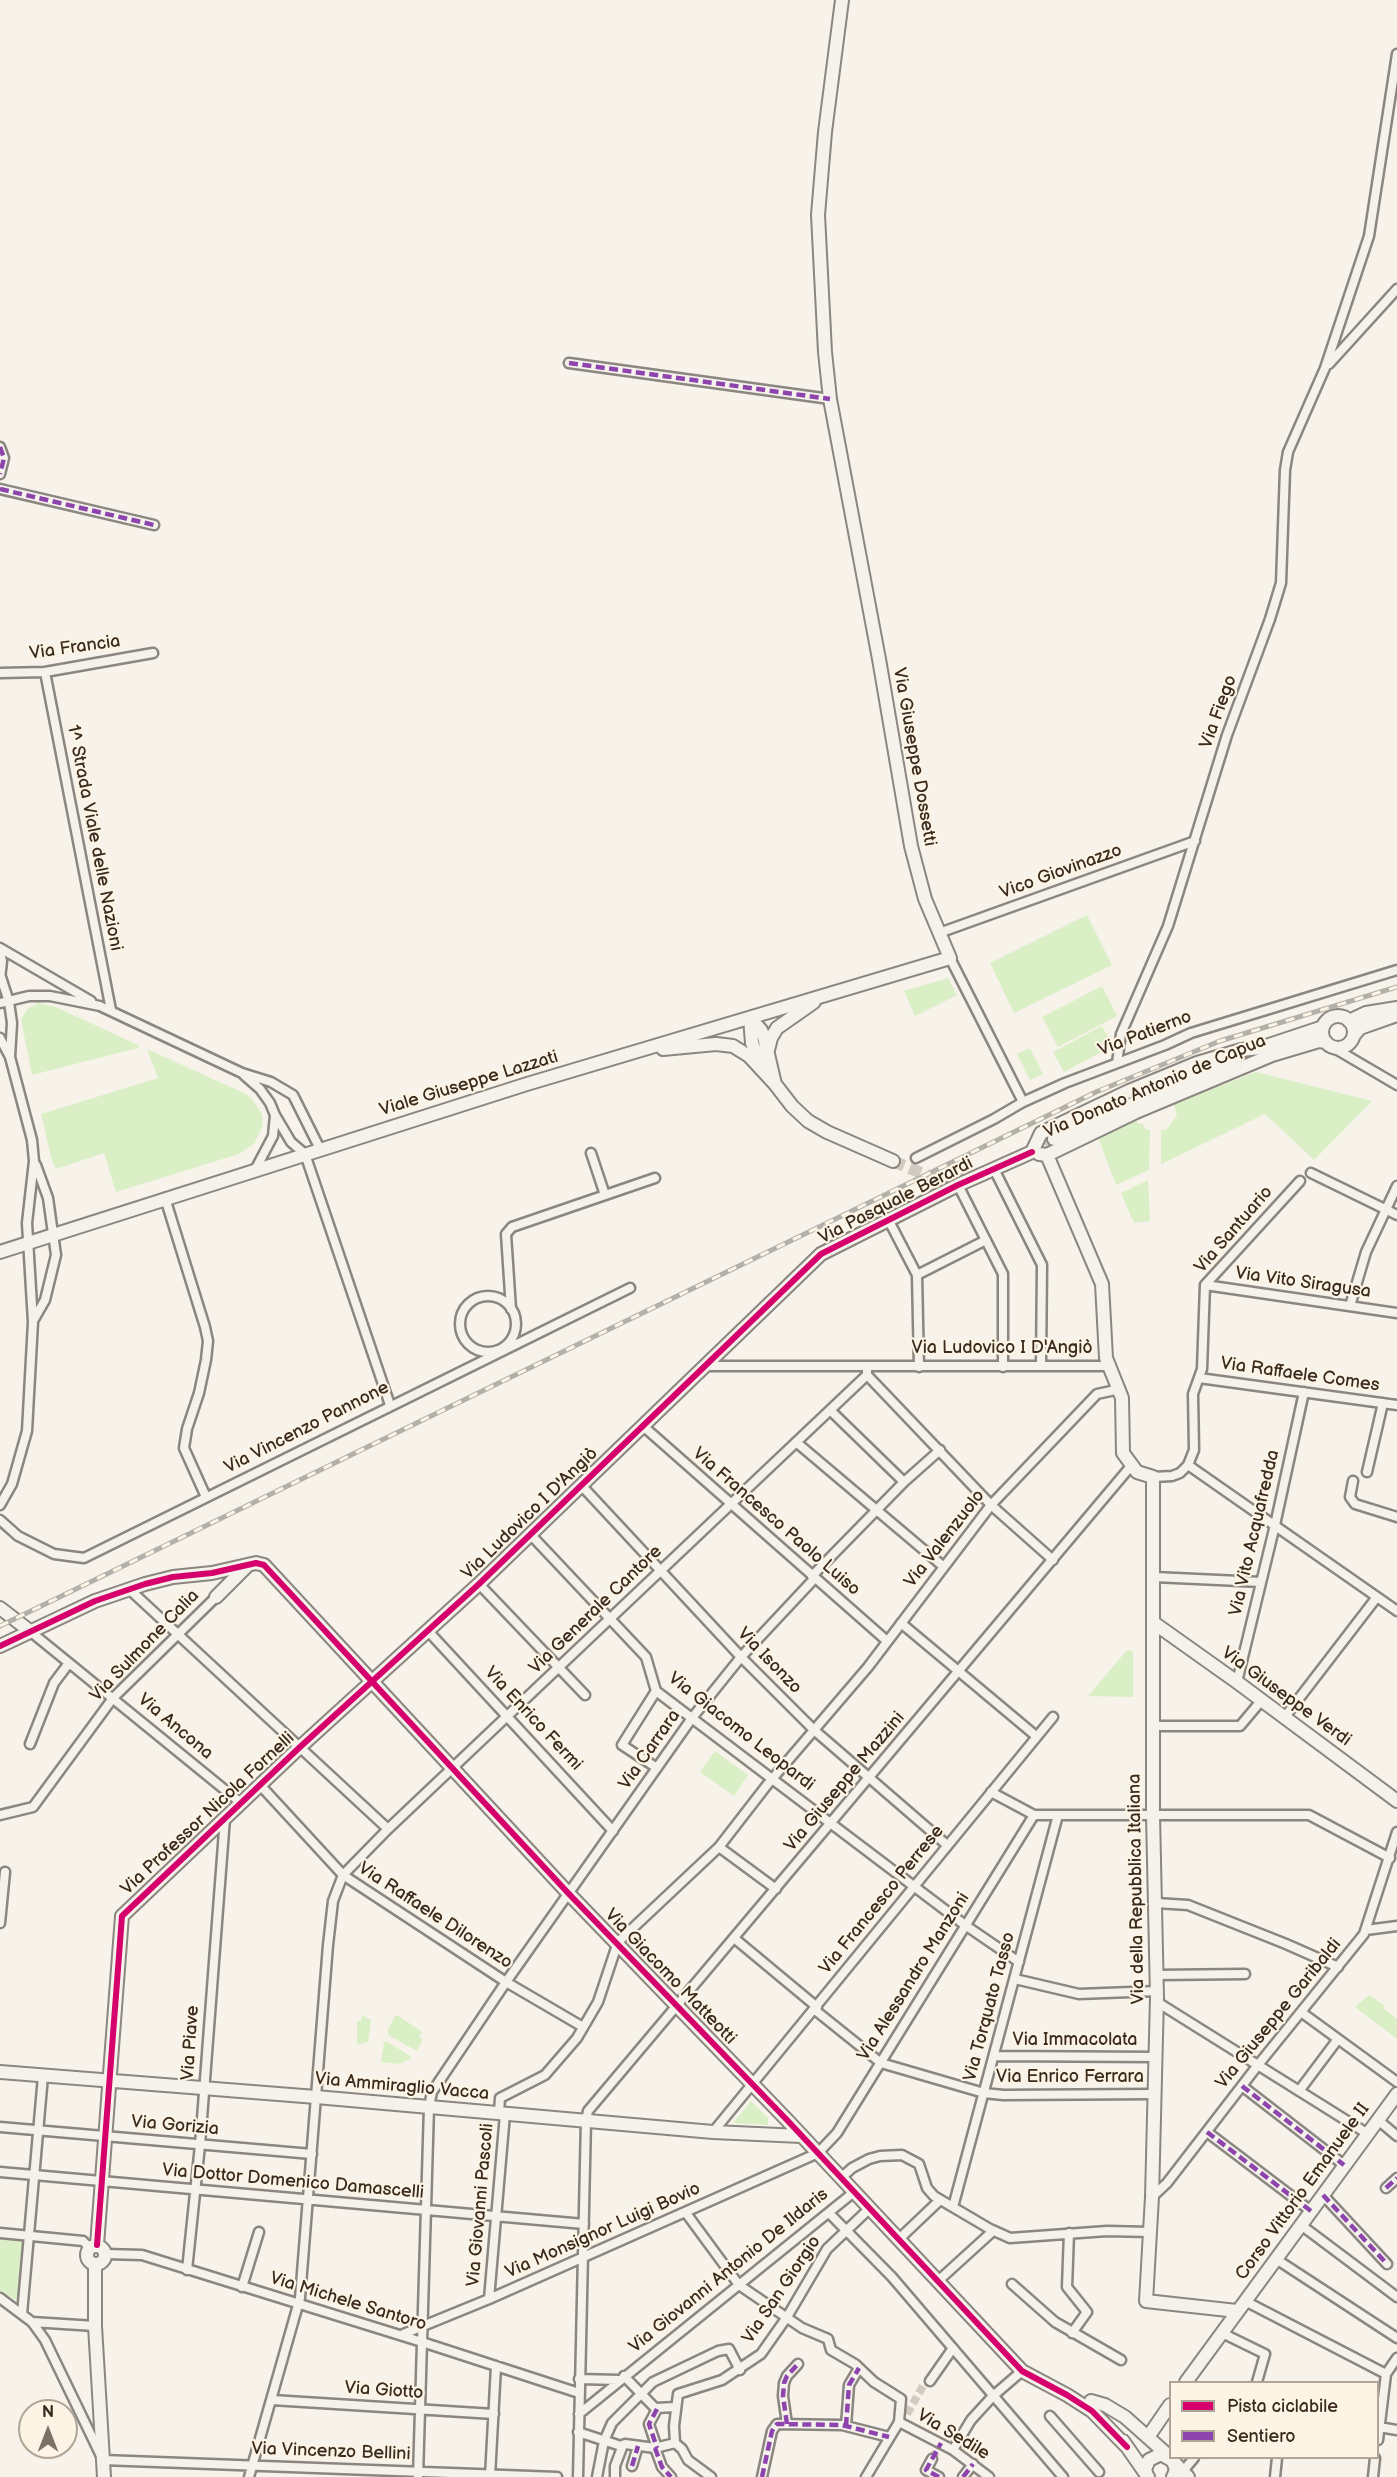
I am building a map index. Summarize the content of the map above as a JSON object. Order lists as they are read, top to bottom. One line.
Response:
{"streets":{"street":["Via Francia","Via Fiego","Via Giuseppe Dossetti","1^ Strada Viale delle Nazioni","Vico Giovinazzo","Via Patierno","Viale Giuseppe Lazzati","Via Donato Antonio de Capua","Via Pasquale Berardi","Via Santuario","Via Vito Siragusa","Via Ludovico I D'Angiò","Via Raffaele Comes","Via Vincenzo Pannone","Via Francesco Paolo Luiso","Via Vito Acquafredda","Via Valenzuolo","Via Generale Cantore","Via Sulmone Calia","Via Isonzo","Via Giuseppe Verdi","Via Enrico Fermi","Via Ancona","Via Giacomo Leopardi","Via Carrara","Via Giuseppe Mazzini","Via Professor Nicola Fornelli","Via della Repubblica Italiana","Via Francesco Perrese","Via Raffaele Dilorenzo","Via Giacomo Matteotti","Via Alessandro Manzoni","Via Torquato Tasso","Via Giuseppe Garibaldi","Via Immacolata","Via Piave","Via Enrico Ferrara","Via Ammiraglio Vacca","Via Gorizia","Via Dottor Domenico Damascelli","Corso Vittorio Emanuele II","Via Giovanni Pascoli","Via Monsignor Luigi Bovio","Via Giovanni Antonio De Ildaris","Via San Giorgio","Via Michele Santoro","Via Giotto","Via Sedile","Via Vincenzo Bellini"]},"crossings":[["Via Francia","1^ Strada Viale delle Nazioni"],["Via Fiego","Vico Giovinazzo"],["Via Fiego","Via Patierno"],["Via Giuseppe Dossetti","Vico Giovinazzo"],["Via Giuseppe Dossetti","Via Patierno"],["Via Giuseppe Dossetti","Viale Giuseppe Lazzati"],["Via Donato Antonio de Capua","Via Pasquale Berardi"],["Via Pasquale Berardi","Via Ludovico I D'Angiò"],["Via Santuario","Via Vito Siragusa"],["Via Santuario","Via Raffaele Comes"],["Via Ludovico I D'Angiò","Via Francesco Paolo Luiso"],["Via Ludovico I D'Angiò","Via Generale Cantore"],["Via Ludovico I D'Angiò","Via Isonzo"],["Via Ludovico I D'Angiò","Via Enrico Fermi"],["Via Ludovico I D'Angiò","Via Giacomo Leopardi"],["Via Ludovico I D'Angiò","Via Professor Nicola Fornelli"],["Via Ludovico I D'Angiò","Via Giacomo Matteotti"],["Via Raffaele Comes","Via Vito Acquafredda"],["Via Francesco Paolo Luiso","Via Valenzuolo"],["Via Francesco Paolo Luiso","Via Generale Cantore"],["Via Francesco Paolo Luiso","Via Carrara"],["Via Vito Acquafredda","Via Giuseppe Verdi"],["Via Valenzuolo","Via Isonzo"],["Via Valenzuolo","Via Giacomo Leopardi"],["Via Valenzuolo","Via Giacomo Matteotti"],["Via Generale Cantore","Via Isonzo"],["Via Generale Cantore","Via Enrico Fermi"],["Via Generale Cantore","Via Giacomo Leopardi"],["Via Generale Cantore","Via Raffaele Dilorenzo"],["Via Generale Cantore","Via Giacomo Matteotti"],["Via Sulmone Calia","Via Ancona"],["Via Isonzo","Via Carrara"],["Via Isonzo","Via Giuseppe Mazzini"],["Via Isonzo","Via Francesco Perrese"],["Via Giuseppe Verdi","Via della Repubblica Italiana"],["Via Enrico Fermi","Via Carrara"],["Via Ancona","Via Professor Nicola Fornelli"],["Via Giacomo Leopardi","Via Carrara"],["Via Giacomo Leopardi","Via Giuseppe Mazzini"],["Via Giacomo Leopardi","Via Francesco Perrese"],["Via Giacomo Leopardi","Via Alessandro Manzoni"],["Via Giacomo Leopardi","Via Torquato Tasso"],["Via Carrara","Via Raffaele Dilorenzo"],["Via Carrara","Via Giacomo Matteotti"],["Via Carrara","Via Ammiraglio Vacca"],["Via Giuseppe Mazzini","Via Giacomo Matteotti"],["Via Giuseppe Mazzini","Via Ammiraglio Vacca"],["Via Professor Nicola Fornelli","Via Raffaele Dilorenzo"],["Via Professor Nicola Fornelli","Via Giacomo Matteotti"],["Via Professor Nicola Fornelli","Via Piave"],["Via Professor Nicola Fornelli","Via Ammiraglio Vacca"],["Via Professor Nicola Fornelli","Via Gorizia"],["Via Professor Nicola Fornelli","Via Dottor Domenico Damascelli"],["Via Professor Nicola Fornelli","Via Michele Santoro"],["Via della Repubblica Italiana","Via Giuseppe Garibaldi"],["Via della Repubblica Italiana","Via Immacolata"],["Via della Repubblica Italiana","Via Enrico Ferrara"],["Via della Repubblica Italiana","Corso Vittorio Emanuele II"],["Via Francesco Perrese","Via Giacomo Matteotti"],["Via Francesco Perrese","Via Ammiraglio Vacca"],["Via Giacomo Matteotti","Via Alessandro Manzoni"],["Via Giacomo Matteotti","Via Ammiraglio Vacca"],["Via Giacomo Matteotti","Via Monsignor Luigi Bovio"],["Via Giacomo Matteotti","Via Giovanni Antonio De Ildaris"],["Via Giacomo Matteotti","Via San Giorgio"],["Via Alessandro Manzoni","Via Enrico Ferrara"],["Via Alessandro Manzoni","Via Monsignor Luigi Bovio"],["Via Torquato Tasso","Via Immacolata"],["Via Torquato Tasso","Via Enrico Ferrara"],["Via Piave","Via Ammiraglio Vacca"],["Via Piave","Via Gorizia"],["Via Piave","Via Dottor Domenico Damascelli"],["Via Piave","Via Michele Santoro"],["Via Ammiraglio Vacca","Via Giovanni Pascoli"],["Via Dottor Domenico Damascelli","Via Giovanni Pascoli"],["Via Giovanni Pascoli","Via Monsignor Luigi Bovio"],["Via Monsignor Luigi Bovio","Via Michele Santoro"]],"legend":["Pista ciclabile","Sentiero"],"north":"top"}
